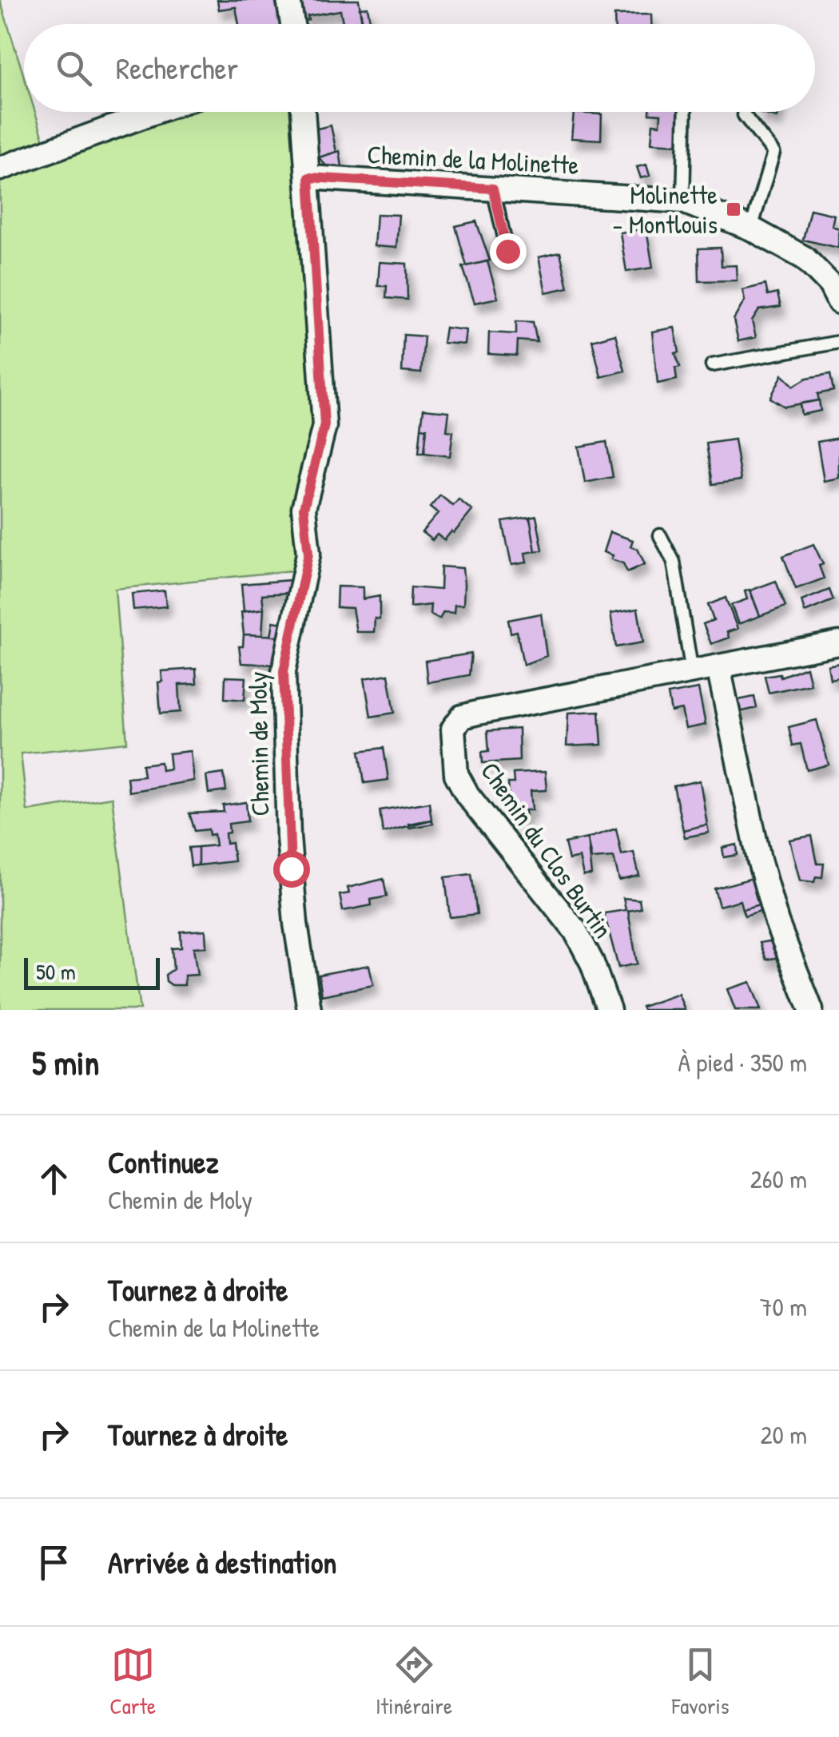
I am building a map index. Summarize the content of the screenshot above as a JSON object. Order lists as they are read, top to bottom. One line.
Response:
{"streets":{"street":["Chemin de la Molinette","Chemin de Moly","Chemin du Clos Burtin"]},"crossings":[["Chemin de la Molinette","Chemin de Moly"]],"places":{"transit":["Molinette - Montlouis"]},"scale_bar":"50 m","page":{"search":"Rechercher","scale":"50 m","heading":["5 min","À pied · 350 m"],"list":[["Continuez","Chemin de Moly","260 m"],["Tournez à droite","Chemin de la Molinette","70 m"],["Tournez à droite","20 m"],"Arrivée à destination"],"nav":["Carte","Itinéraire","Favoris"]}}
